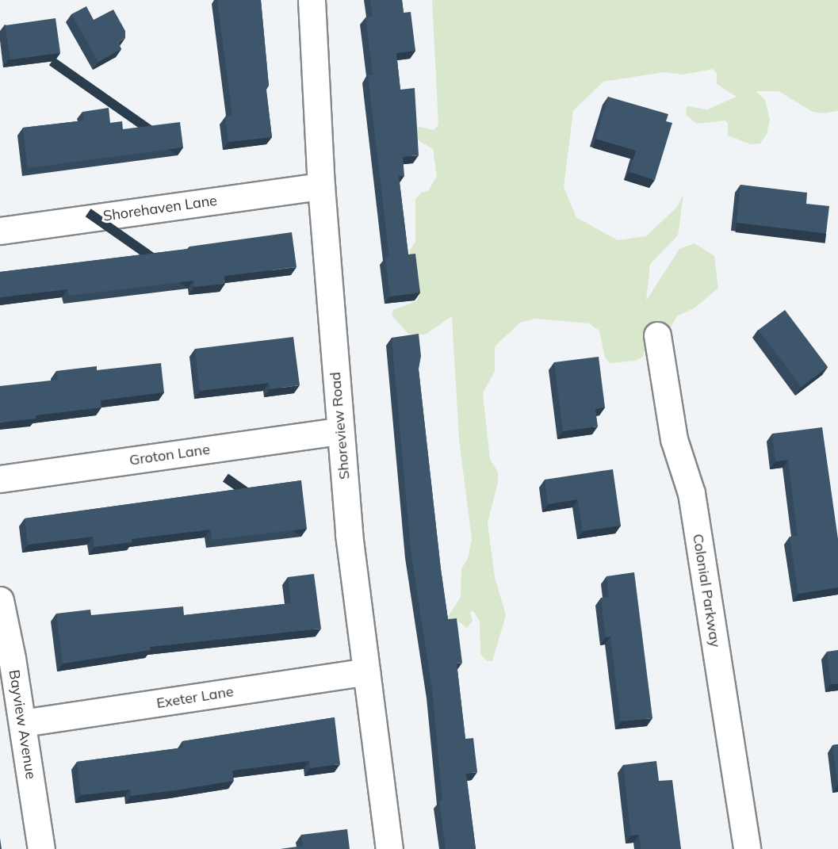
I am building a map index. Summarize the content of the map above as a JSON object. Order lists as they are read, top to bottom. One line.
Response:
{"streets":{"street":["Shorehaven Lane","Shoreview Road","Groton Lane","Colonial Parkway","Exeter Lane","Bayview Avenue"]},"crossings":[["Shorehaven Lane","Shoreview Road"],["Shoreview Road","Groton Lane"],["Shoreview Road","Exeter Lane"],["Exeter Lane","Bayview Avenue"]]}
